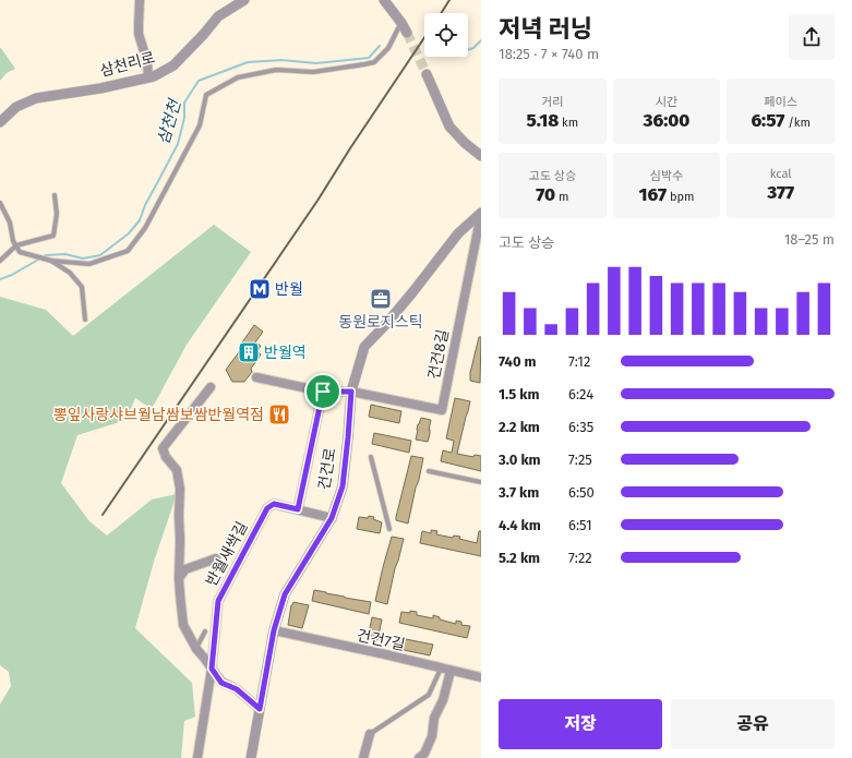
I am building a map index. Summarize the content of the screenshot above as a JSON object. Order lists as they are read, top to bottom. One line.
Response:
{"streets":{"street":["삼천리로","건건8길","건건로","반월새싹길","건건7길"]},"crossings":[["건건8길","건건로"],["건건로","반월새싹길"],["건건로","건건7길"]],"water":["삼천천"],"places":{"metro station":["반월"],"office":["동원로지스틱"],"building":["반월역"],"restaurant":["뽕잎사랑샤브월남쌈보쌈반월역점"]},"page":{"heading":["저녁 러닝","18:25 · 7 × 740 m"],"stats":[["거리","5.18 km"],["시간","36:00"],["페이스","6:57 /km"],["고도 상승","70 m"],["심박수","167 bpm"],["kcal","377"]],"chart":["고도 상승","18–25 m"],"list":[{"name":"740 m","note":"7:12"},{"name":"1.5 km","note":"6:24"},{"name":"2.2 km","note":"6:35"},{"name":"3.0 km","note":"7:25"},{"name":"3.7 km","note":"6:50"},{"name":"4.4 km","note":"6:51"},{"name":"5.2 km","note":"7:22"}],"buttons":["저장","공유"]}}
